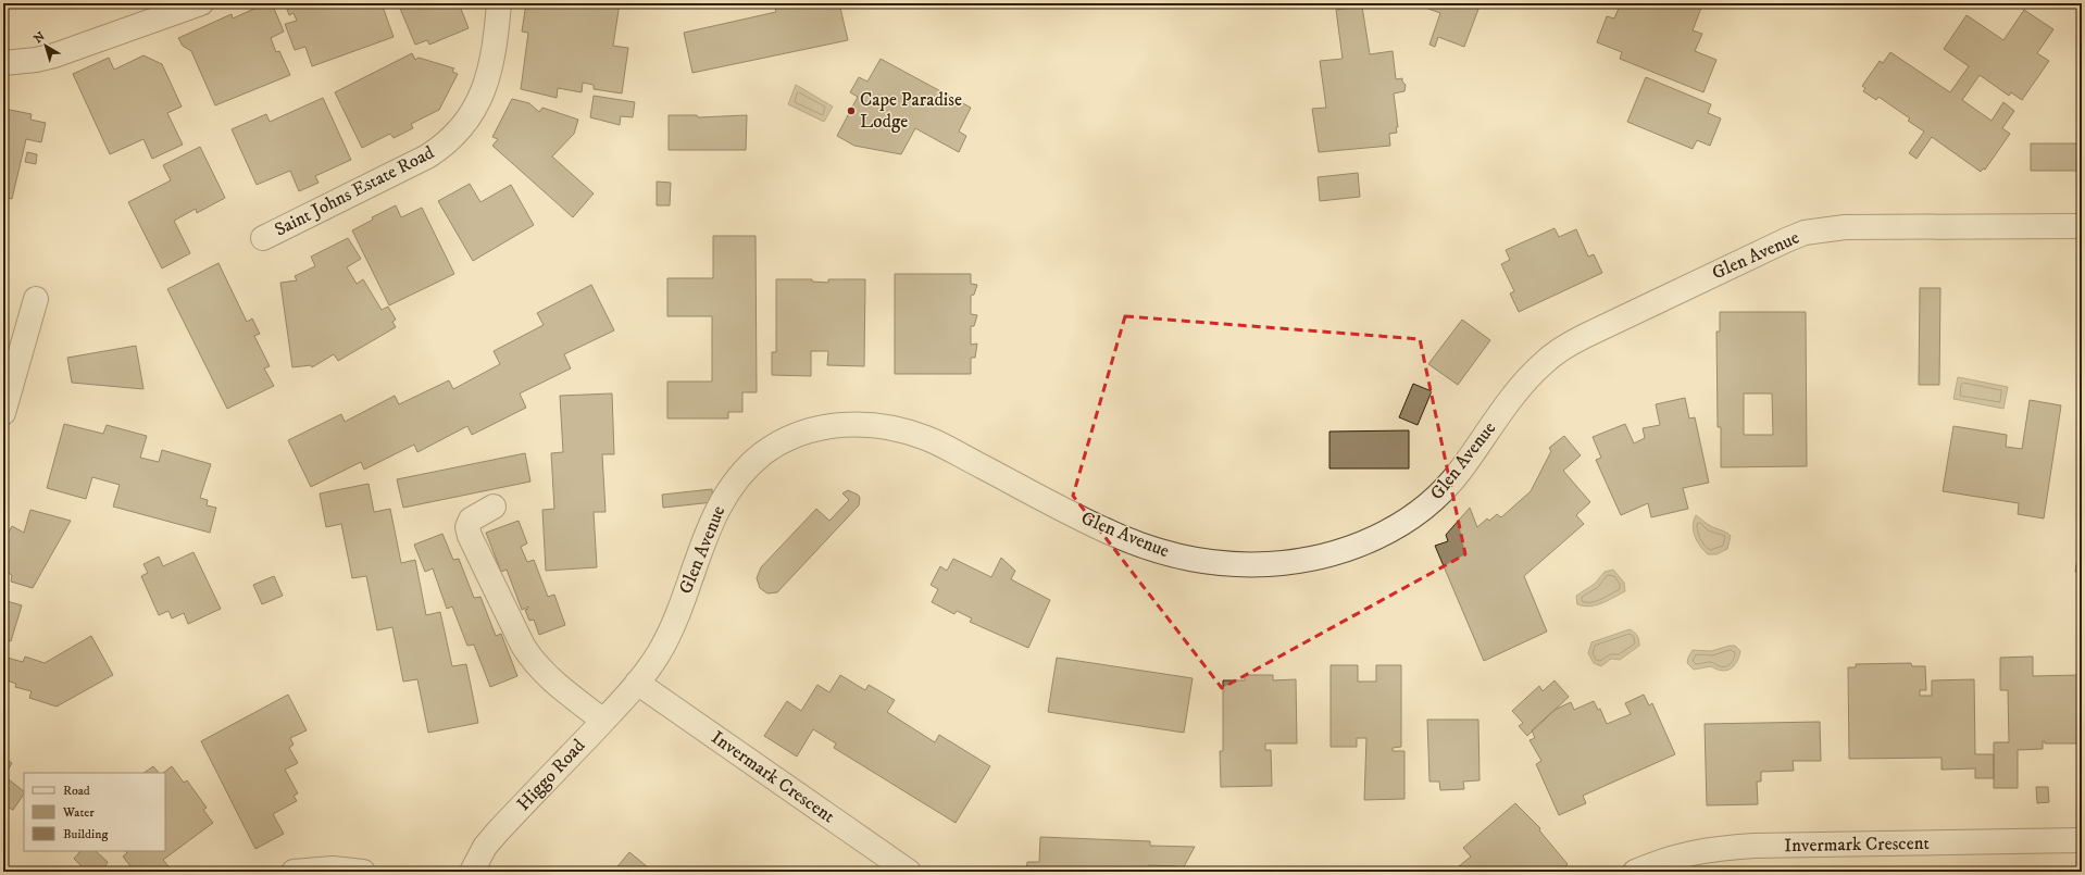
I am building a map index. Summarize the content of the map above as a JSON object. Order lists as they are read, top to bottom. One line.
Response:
{"streets":{"street":["Saint Johns Estate Road","Glen Avenue","Higgo Road","Invermark Crescent"]},"crossings":[["Glen Avenue","Higgo Road"],["Glen Avenue","Invermark Crescent"],["Higgo Road","Invermark Crescent"]],"places":["Cape Paradise Lodge"],"legend":["Road","Water","Building"],"north":"top left"}
